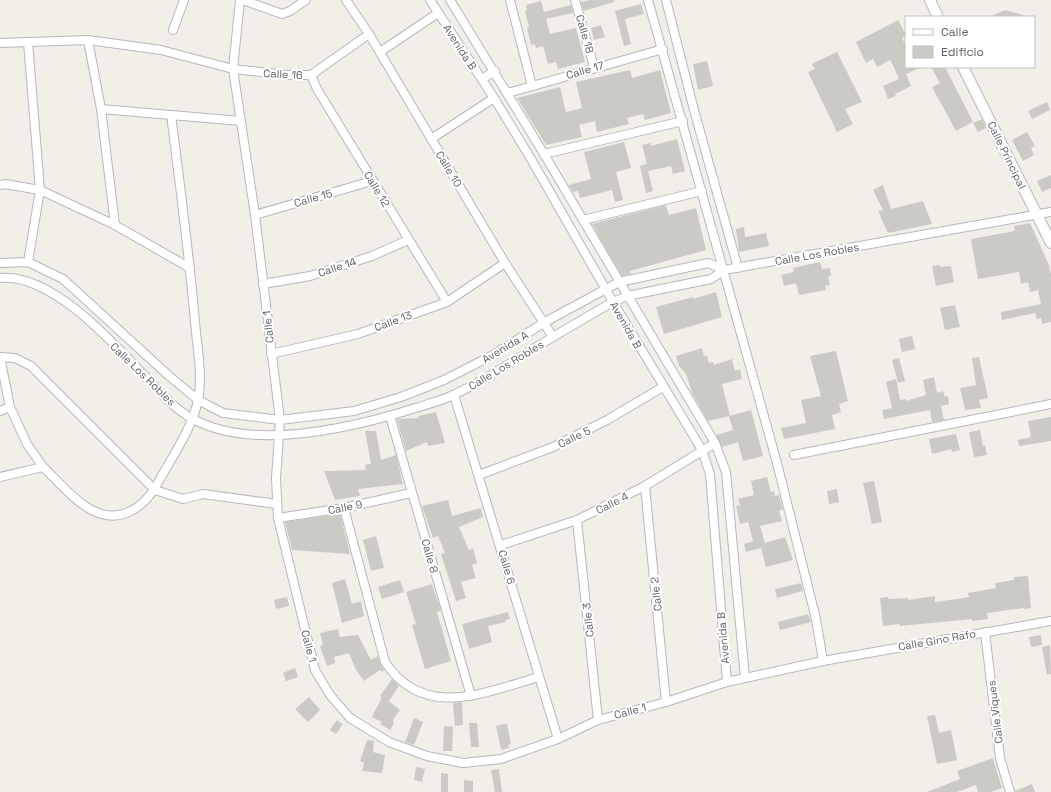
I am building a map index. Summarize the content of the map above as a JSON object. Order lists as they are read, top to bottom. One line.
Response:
{"streets":{"street":["Calle 18","Avenida B","Calle 17","Calle 16","Calle Principal","Calle 10","Calle 12","Calle 15","Calle Los Robles","Calle 14","Calle 13","Calle 1","Avenida A","Calle 5","Calle 4","Calle 9","Calle 8","Calle 6","Calle 2","Calle 3","Calle Gino Rafo","Calle Viques"]},"crossings":[["Calle 18","Calle 17"],["Avenida B","Calle 17"],["Avenida B","Calle Los Robles"],["Avenida B","Calle 1"],["Avenida B","Avenida A"],["Avenida B","Calle 5"],["Avenida B","Calle 4"],["Calle 16","Calle 10"],["Calle 16","Calle 12"],["Calle 16","Calle 1"],["Calle Principal","Calle Los Robles"],["Calle 10","Calle Los Robles"],["Calle 10","Calle 13"],["Calle 10","Avenida A"],["Calle 12","Calle 15"],["Calle 12","Calle 14"],["Calle 12","Calle 13"],["Calle 15","Calle 1"],["Calle Los Robles","Calle 1"],["Calle Los Robles","Avenida A"],["Calle Los Robles","Calle 8"],["Calle Los Robles","Calle 6"],["Calle 14","Calle 1"],["Calle 13","Calle 1"],["Calle 1","Avenida A"],["Calle 1","Calle 9"],["Calle 1","Calle 6"],["Calle 1","Calle 2"],["Calle 1","Calle 3"],["Calle 1","Calle Gino Rafo"],["Calle 5","Calle 6"],["Calle 4","Calle 6"],["Calle 4","Calle 2"],["Calle 4","Calle 3"],["Calle 9","Calle 8"],["Calle Gino Rafo","Calle Viques"]],"legend":["Calle","Edificio"]}
